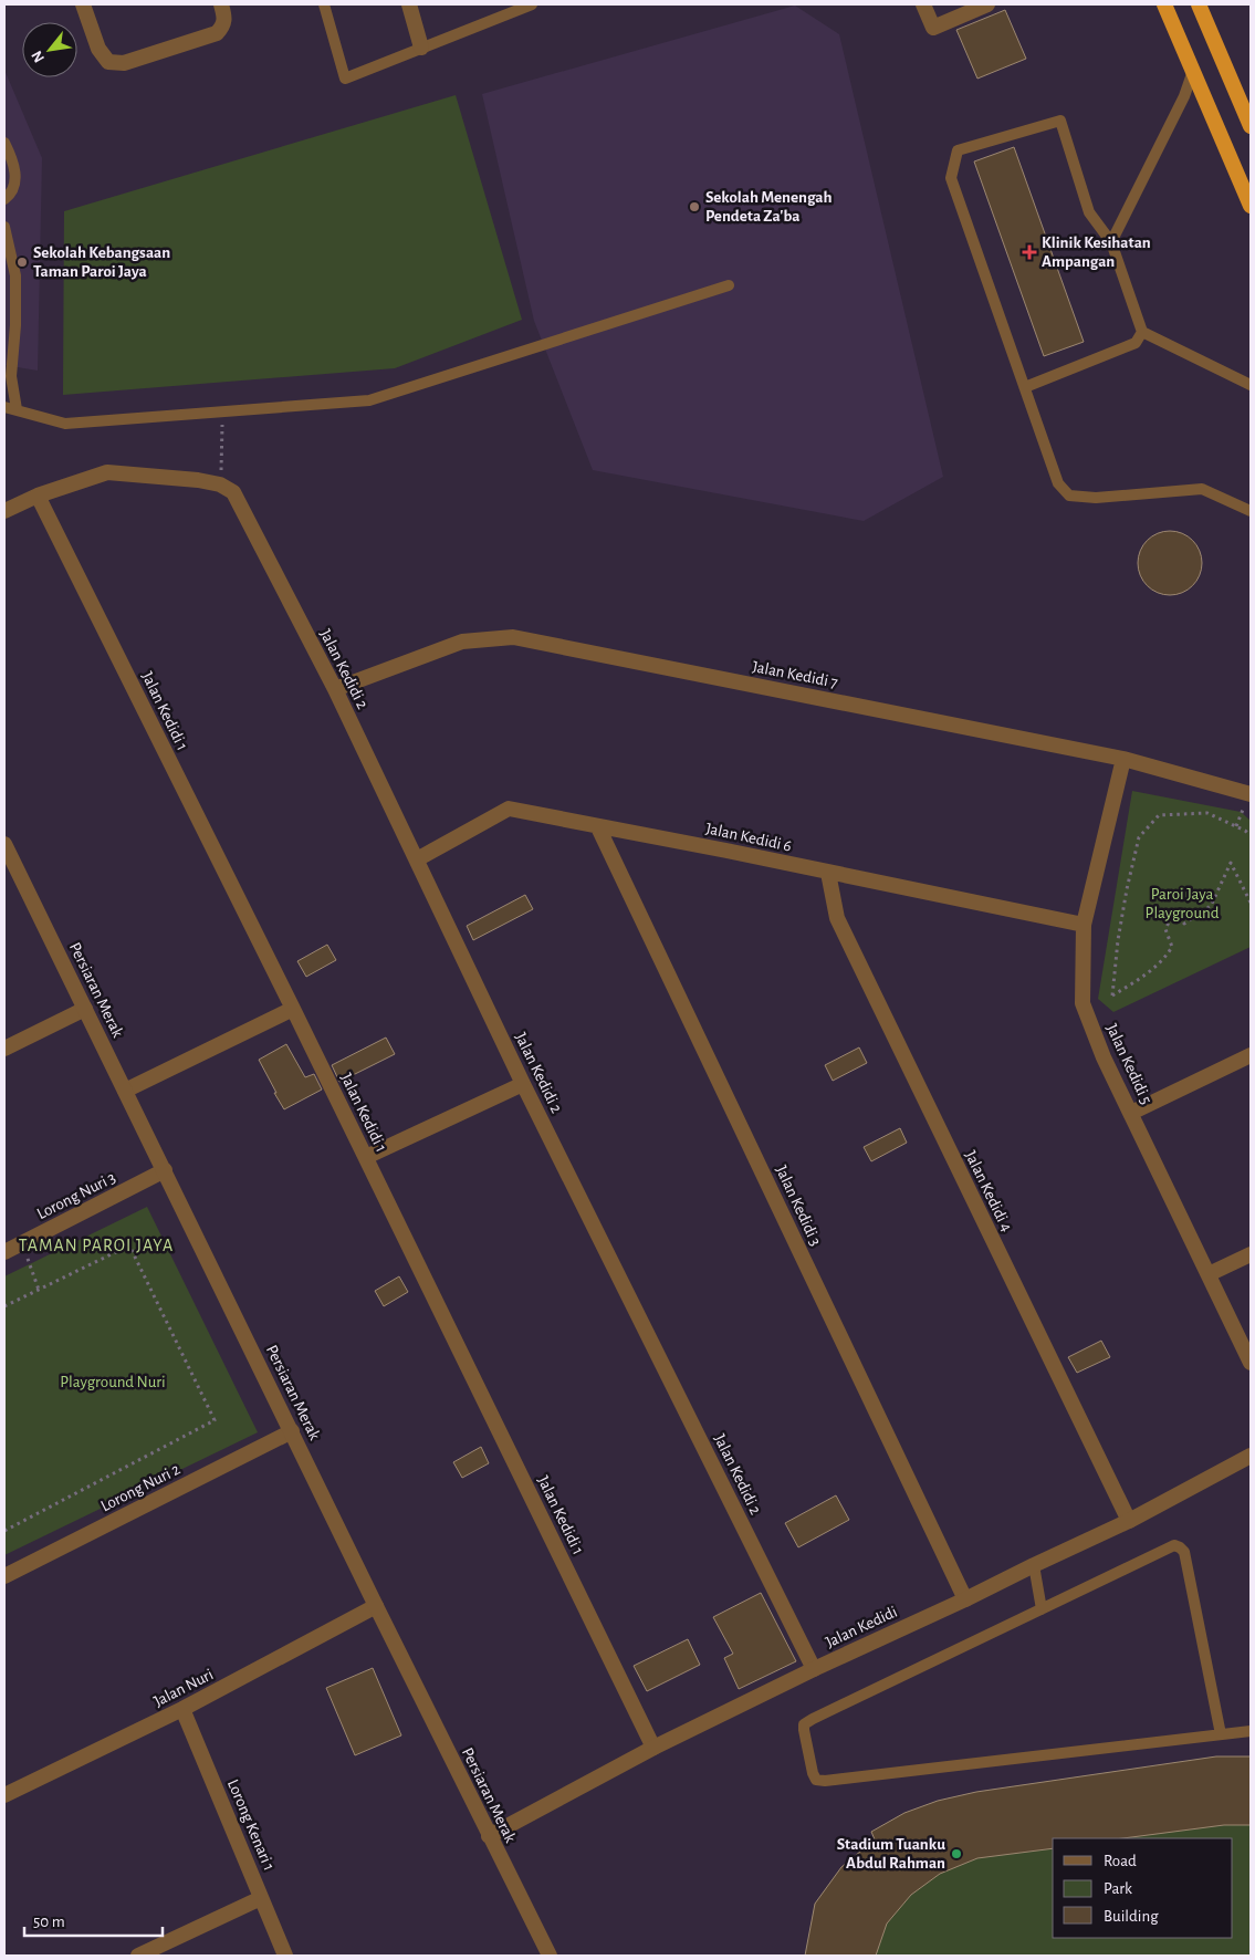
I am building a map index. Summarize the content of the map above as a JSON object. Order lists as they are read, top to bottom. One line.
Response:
{"streets":{"street":["Jalan Kedidi 2","Jalan Kedidi 7","Jalan Kedidi 1","Jalan Kedidi 6","Persiaran Merak","Jalan Kedidi 5","Jalan Kedidi 4","Lorong Nuri 3","Jalan Kedidi 3","Lorong Nuri 2","Jalan Kedidi","Jalan Nuri","Lorong Kenari 1"]},"crossings":[["Jalan Kedidi 2","Jalan Kedidi 7"],["Jalan Kedidi 2","Jalan Kedidi 6"],["Jalan Kedidi 2","Jalan Kedidi"],["Jalan Kedidi 7","Jalan Kedidi 5"],["Jalan Kedidi 1","Jalan Kedidi"],["Jalan Kedidi 6","Jalan Kedidi 5"],["Jalan Kedidi 6","Jalan Kedidi 4"],["Jalan Kedidi 6","Jalan Kedidi 3"],["Persiaran Merak","Lorong Nuri 3"],["Persiaran Merak","Lorong Nuri 2"],["Persiaran Merak","Jalan Kedidi"],["Persiaran Merak","Jalan Nuri"],["Jalan Kedidi 4","Jalan Kedidi"],["Jalan Kedidi 3","Jalan Kedidi"],["Jalan Nuri","Lorong Kenari 1"]],"districts":["TAMAN PAROI JAYA"],"parks":["Paroi Jaya Playground","Playground Nuri"],"places":{"other":["Sekolah Menengah Pendeta Za'ba","Sekolah Kebangsaan Taman Paroi Jaya","Stadium Tuanku Abdul Rahman"],"health":["Klinik Kesihatan Ampangan"]},"legend":["Road","Park","Building"],"scale_bar":"50 m","north":"bottom left"}
